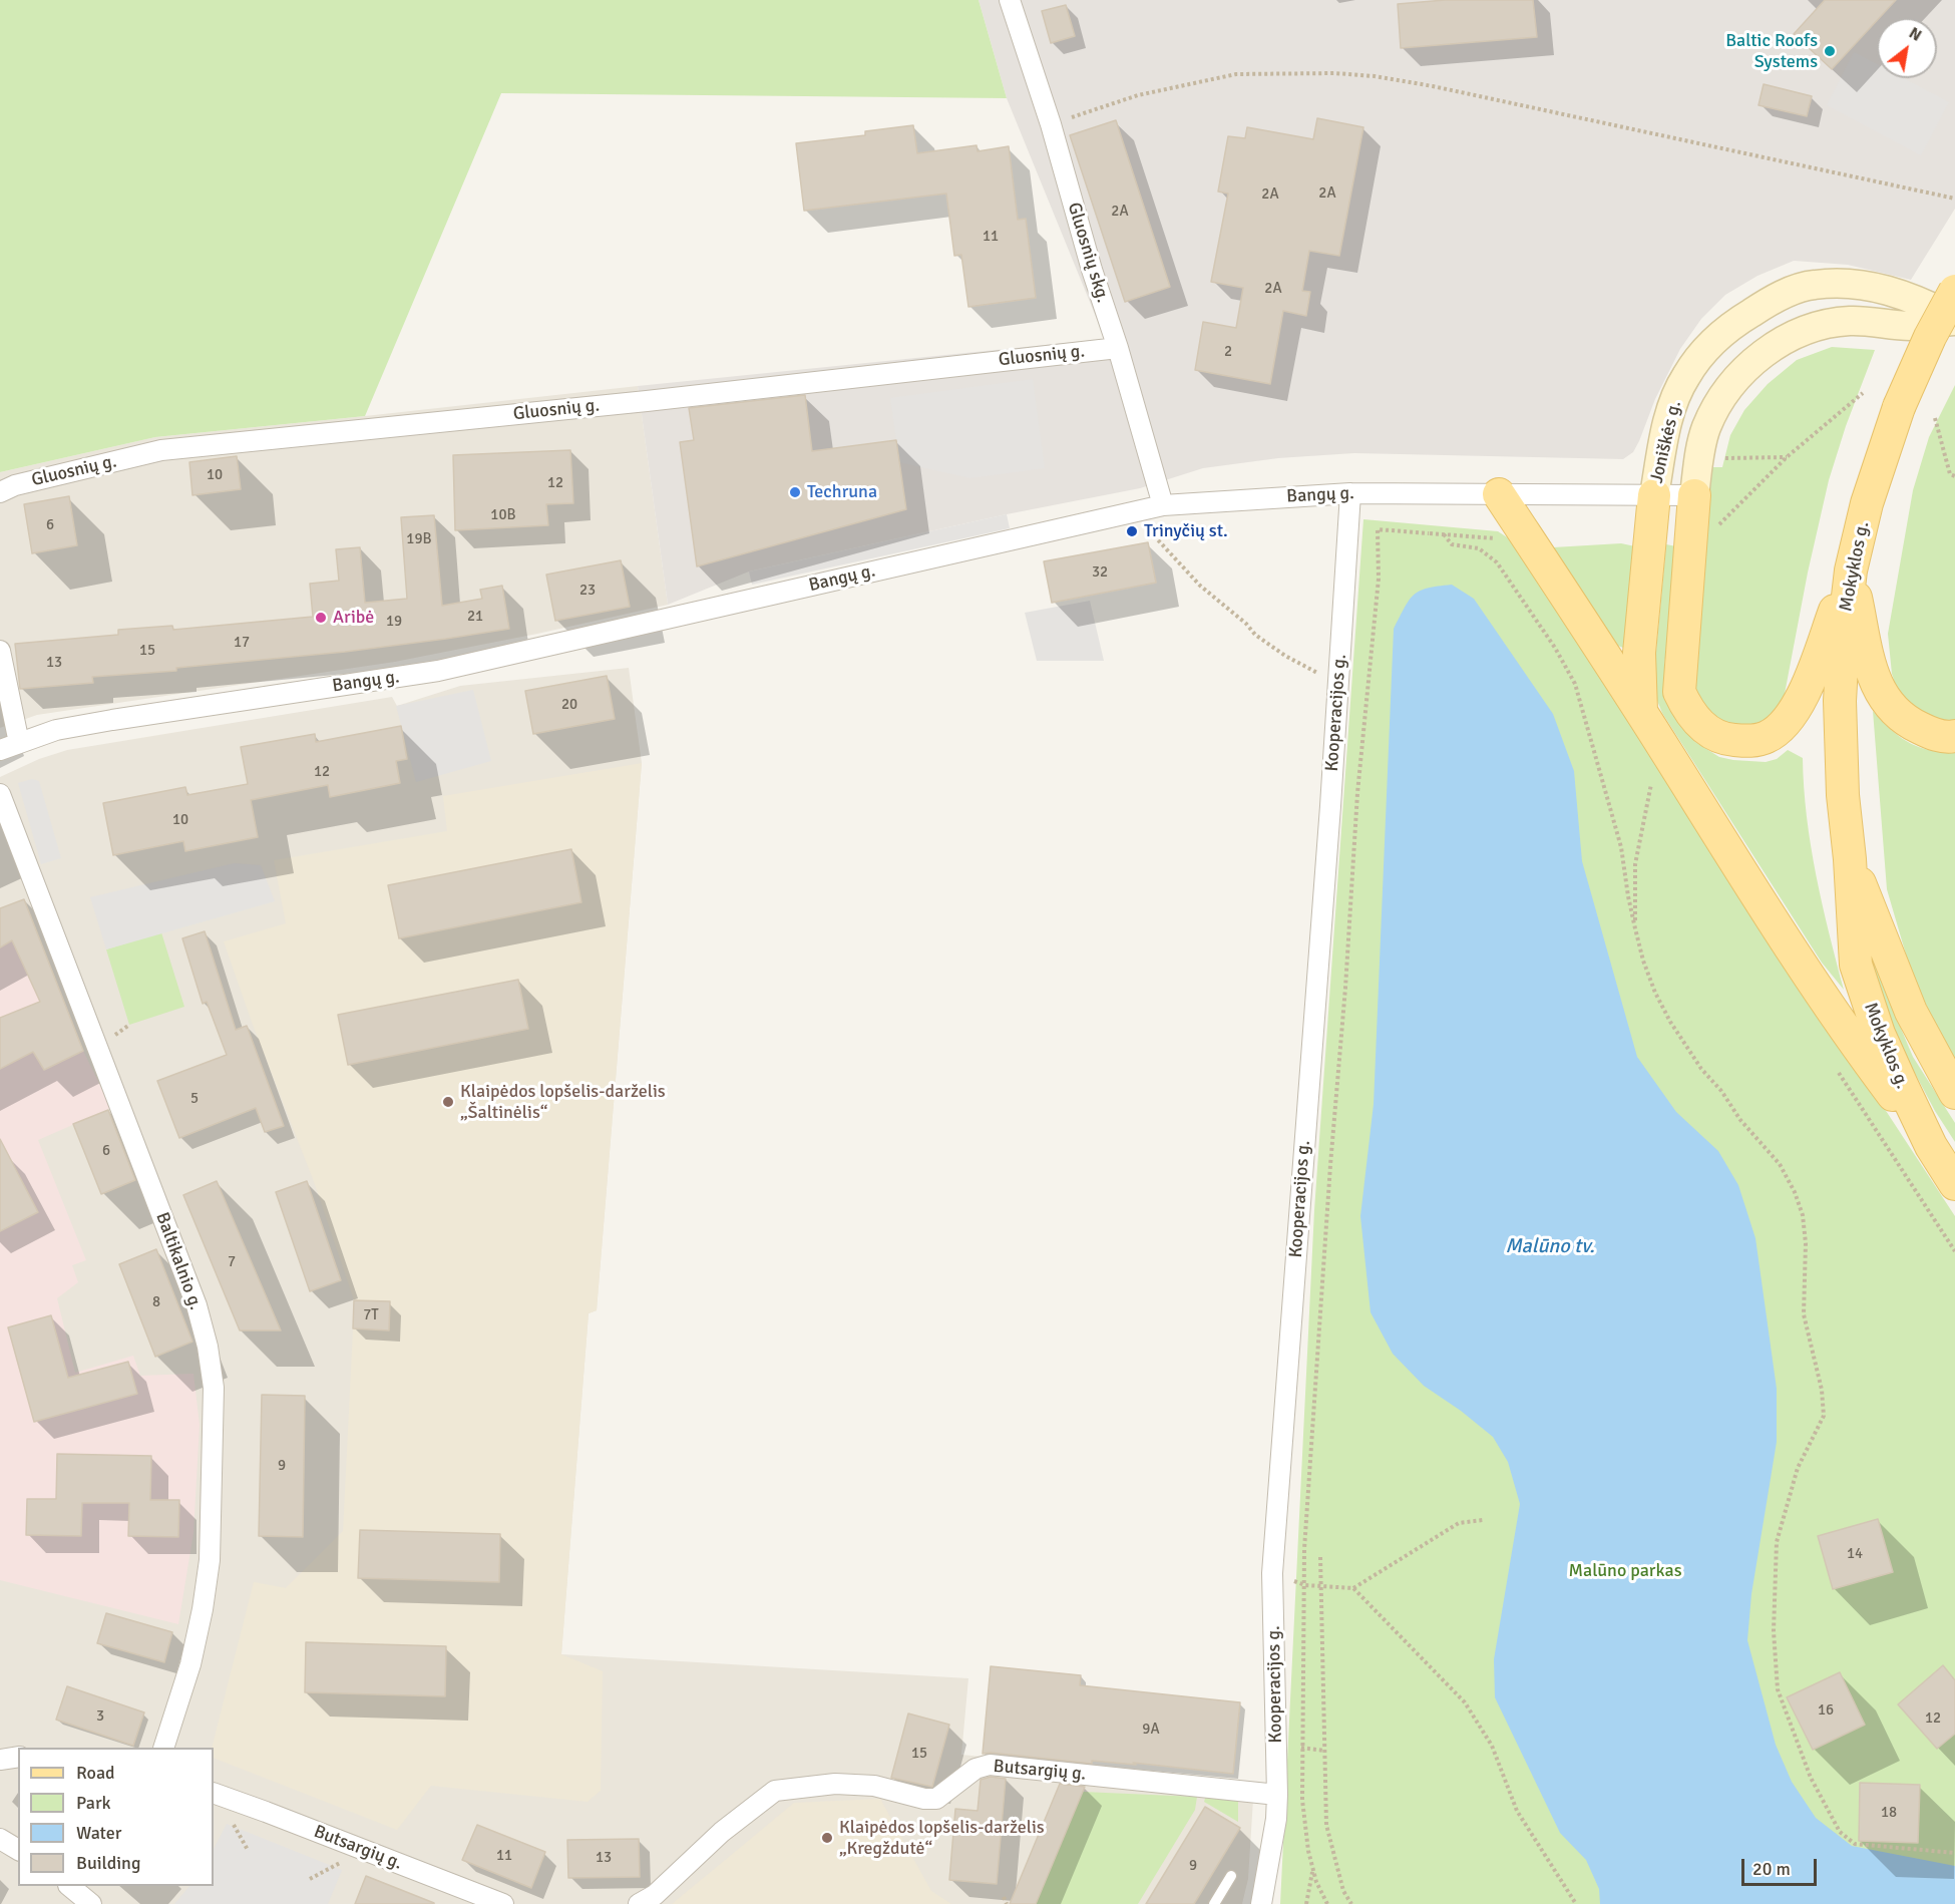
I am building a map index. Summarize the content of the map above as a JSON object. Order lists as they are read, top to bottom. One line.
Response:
{"streets":{"main road":["Joniškės g.","Mokyklos g."],"street":["Gluosnių skg.","Gluosnių g.","Bangų g.","Kooperacijos g.","Baltikalnio g.","Butsargių g."]},"crossings":[["Gluosnių skg.","Gluosnių g."],["Gluosnių skg.","Bangų g."],["Joniškės g.","Bangų g."],["Bangų g.","Kooperacijos g."],["Kooperacijos g.","Butsargių g."]],"water":["Malūno tv."],"parks":["Malūno parkas"],"places":["Baltic Roofs Systems","Techruna","Trinyčių st.","Aribė","Klaipėdos lopšelis-darželis „Šaltinėlis“","Klaipėdos lopšelis-darželis „Kregždutė“"],"house_numbers":["2A","2A","2A","11","2A","2","10","12","10B","6","19B","32","23","21","19","17","15","13","20","12","10","5","6","7","8","7T","9","14","16","3","12","9A","15","18","11","13","9"],"legend":["Road","Park","Water","Building"],"scale_bar":"20 m","north":"top right"}
